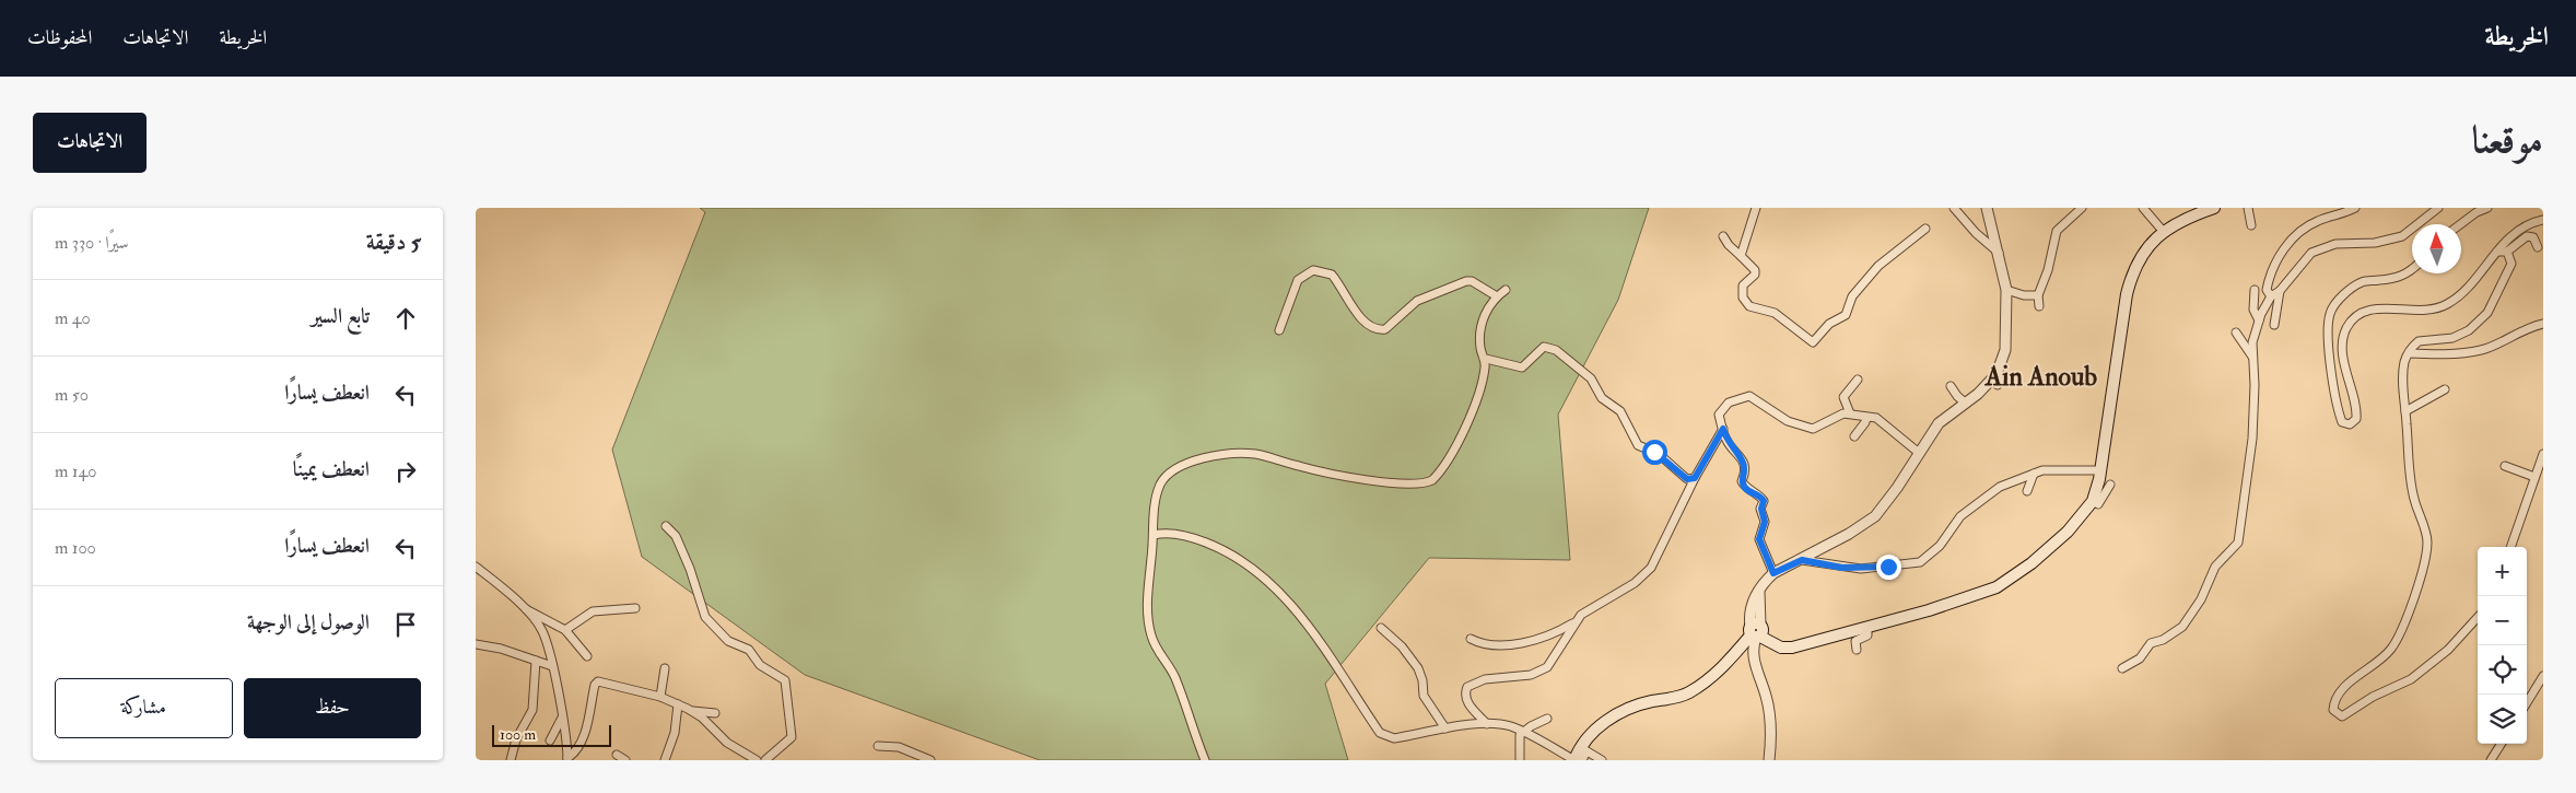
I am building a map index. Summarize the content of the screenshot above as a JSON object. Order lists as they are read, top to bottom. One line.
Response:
{"districts":["Ain Anoub"],"scale_bar":"100 m","north":"top","page":{"header":"الخريطة","nav":["الخريطة","الاتجاهات","المحفوظات"],"title":"موقعنا","buttons":["الاتجاهات",["حفظ","مشاركة"]],"heading":["5 دقيقة","سيرًا · 330 m"],"list":[["تابع السير","40 m"],["انعطف يسارًا","50 m"],["انعطف يمينًا","140 m"],["انعطف يسارًا","100 m"],"الوصول إلى الوجهة"],"map_buttons":["+","−"],"scale":"100 m"}}
